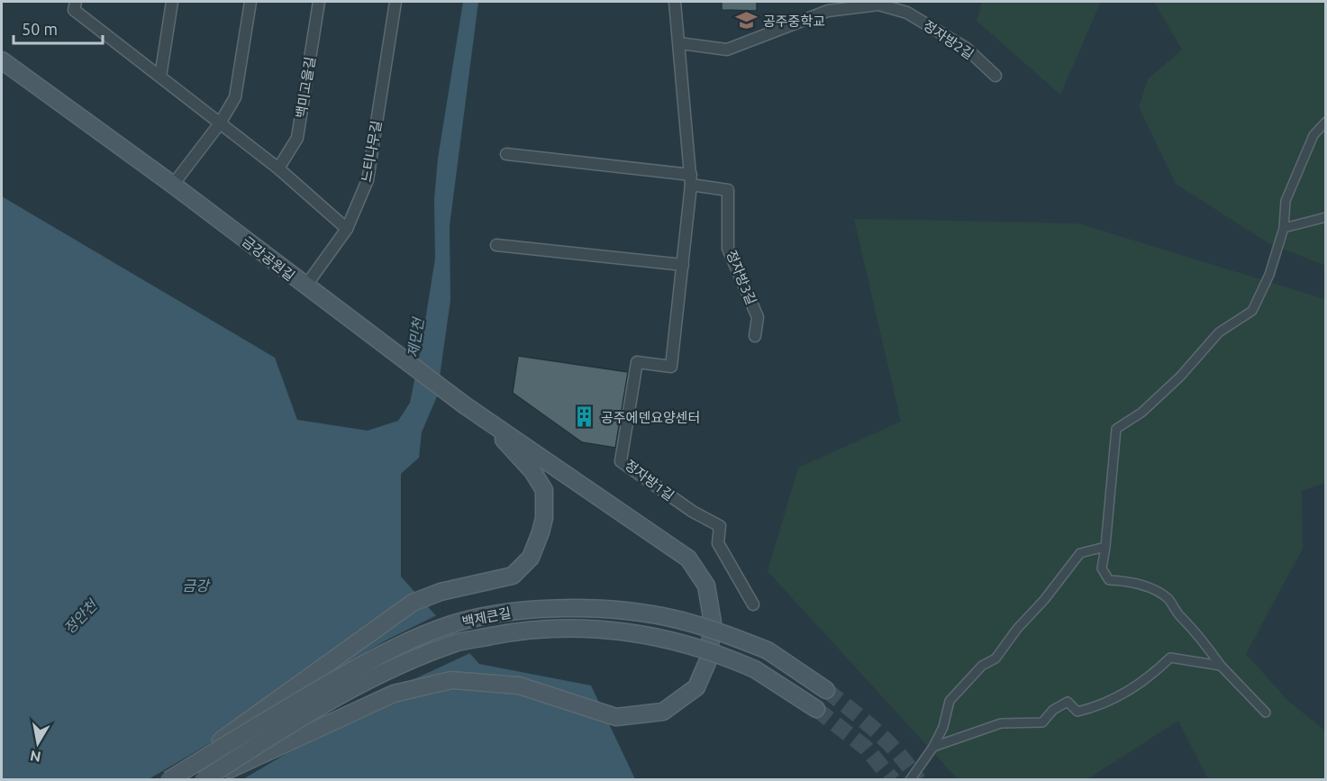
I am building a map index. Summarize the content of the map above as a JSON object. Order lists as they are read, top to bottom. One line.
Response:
{"streets":{"main road":["금강공원길","백제큰길"],"street":["정자방2길","백미고을길","느티나무길","정자방3길","정자방1길"]},"crossings":[["정자방2길","정자방1길"],["느티나무길","금강공원길"],["정자방3길","정자방1길"]],"water":["제민천","금강","정안천"],"places":{"school or university":["공주중학교"],"building":["공주에덴요양센터"]},"scale_bar":"50 m","north":"bottom"}
